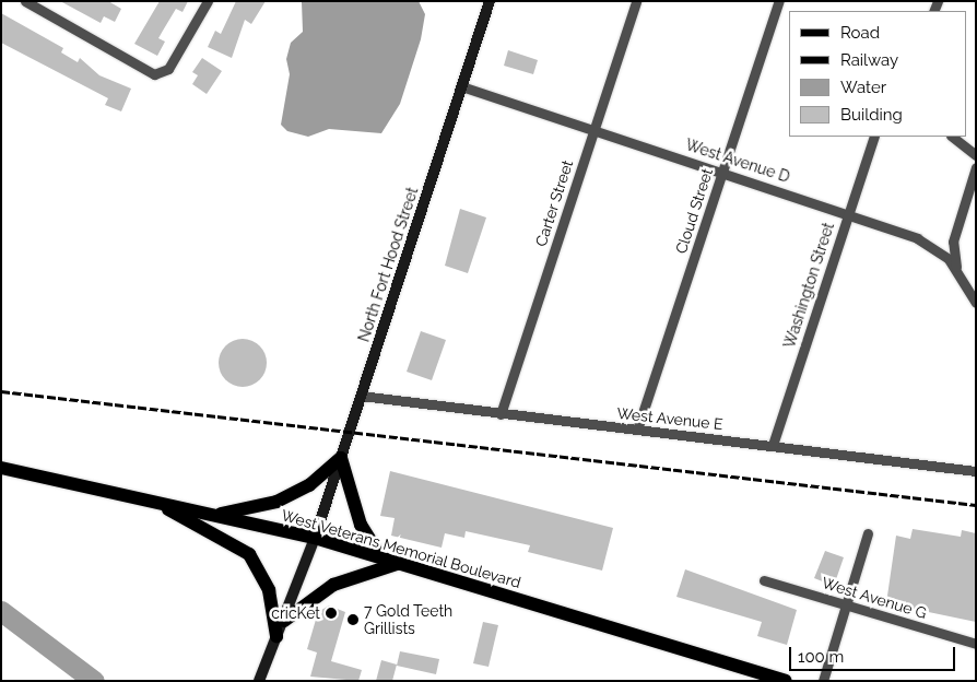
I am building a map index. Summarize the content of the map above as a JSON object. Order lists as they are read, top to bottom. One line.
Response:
{"streets":{"main road":["North Fort Hood Street","West Veterans Memorial Boulevard"],"street":["West Avenue D","Carter Street","Cloud Street","Washington Street","West Avenue E","West Avenue G"]},"crossings":[["West Avenue D","Carter Street"],["West Avenue D","Cloud Street"],["West Avenue D","North Fort Hood Street"],["West Avenue D","Washington Street"],["Carter Street","West Avenue E"],["Cloud Street","West Avenue E"],["North Fort Hood Street","West Avenue E"],["North Fort Hood Street","West Veterans Memorial Boulevard"],["Washington Street","West Avenue E"]],"places":["cricKet","7 Gold Teeth Grillists"],"legend":["Road","Railway","Water","Building"],"scale_bar":"100 m"}
